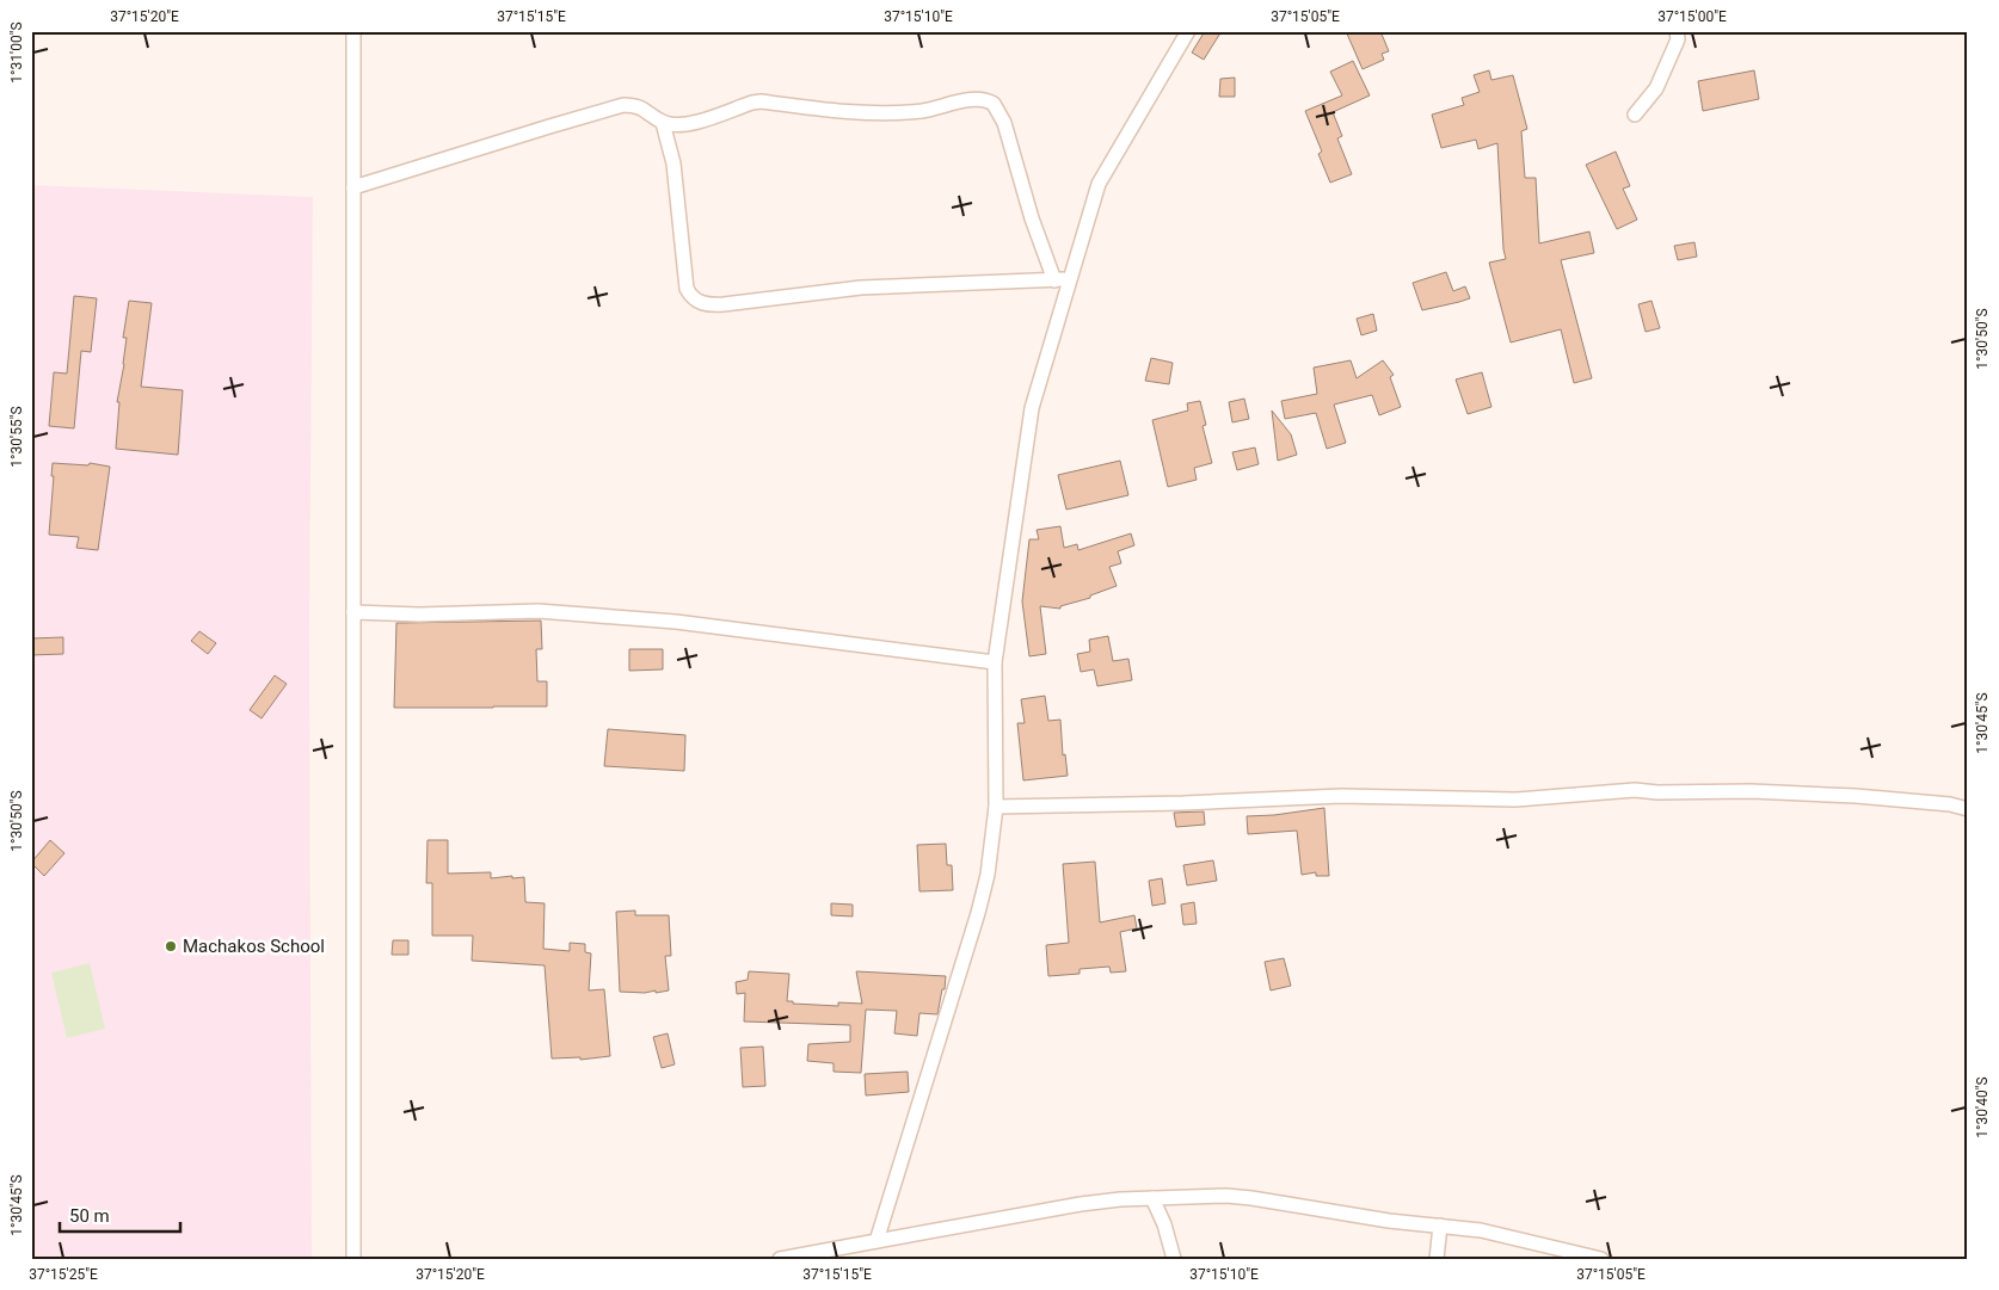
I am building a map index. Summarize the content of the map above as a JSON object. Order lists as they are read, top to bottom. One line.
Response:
{"places":["Machakos School"],"scale_bar":"50 m","coordinates":["37°15'20\"E","37°15'15\"E","37°15'10\"E","37°15'05\"E","37°15'00\"E","1°31'00\"S","1°30'50\"S","1°30'55\"S","1°30'45\"S","1°30'40\"S","37°15'25\"E"]}
